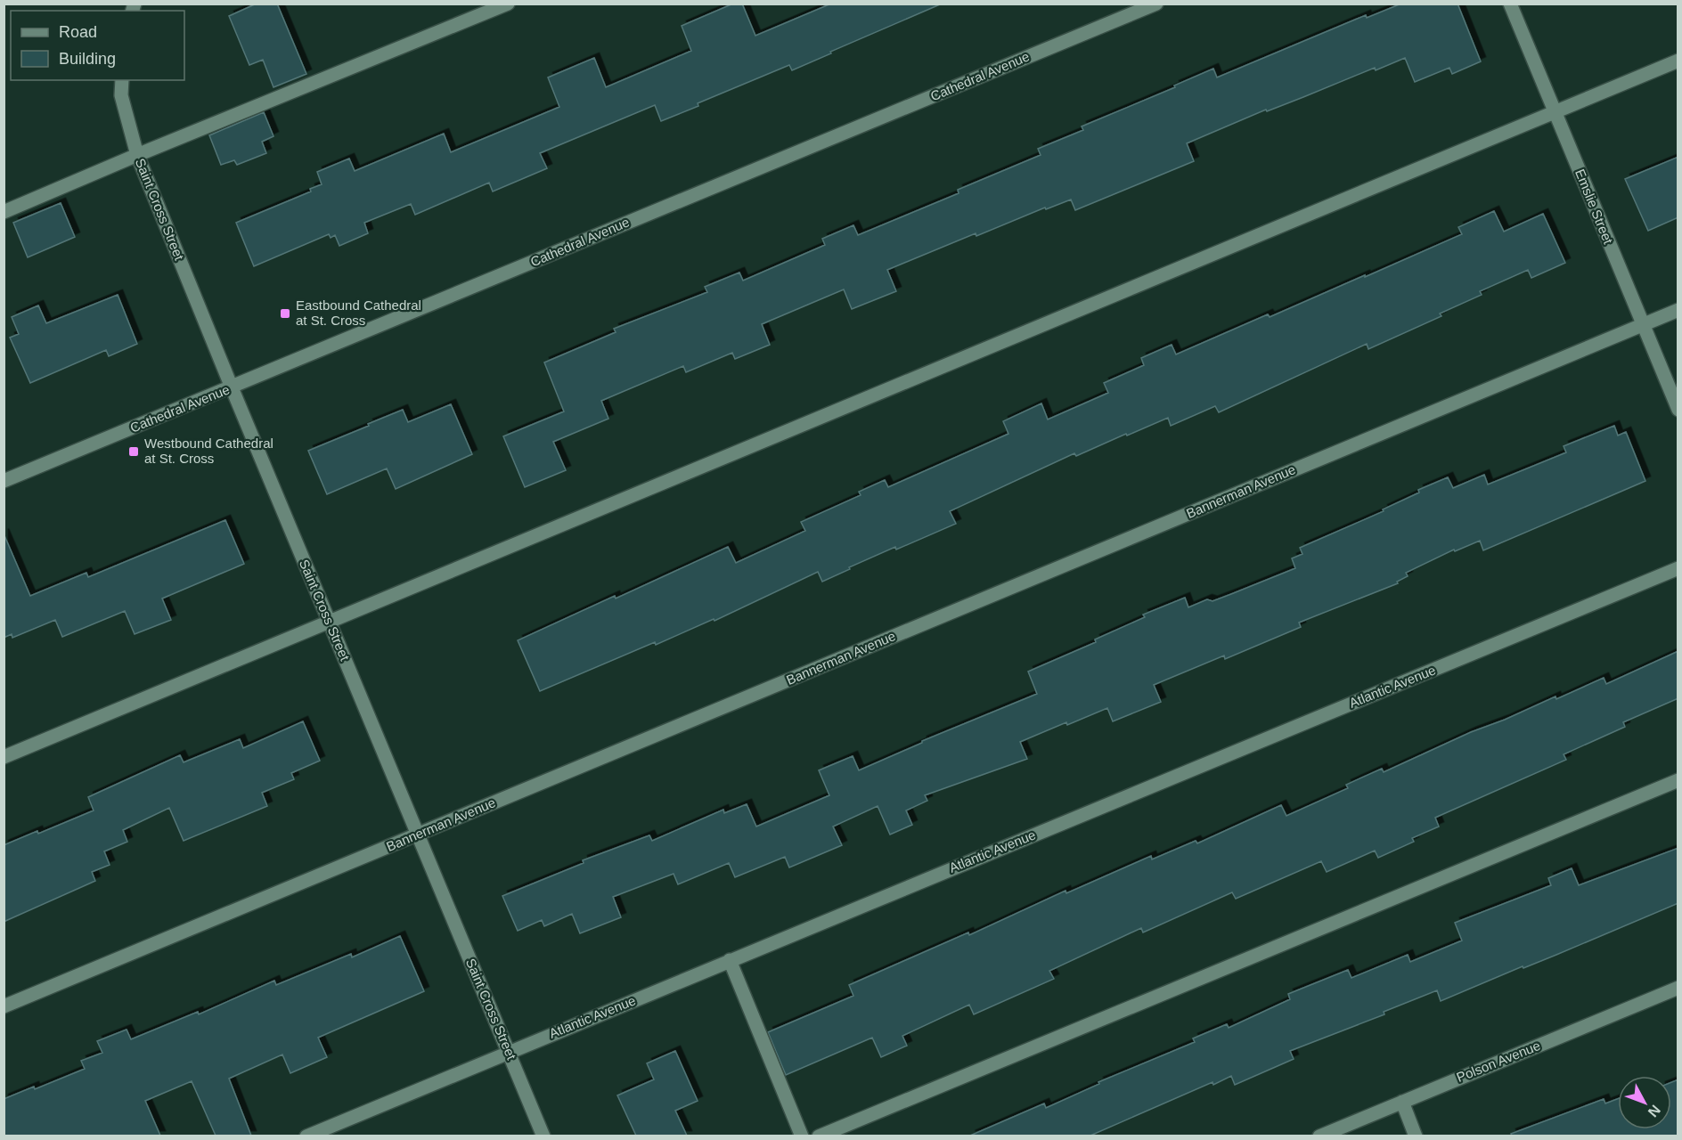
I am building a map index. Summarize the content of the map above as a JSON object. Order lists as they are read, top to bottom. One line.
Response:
{"streets":{"street":["Cathedral Avenue","Emslie Street","Saint Cross Street","Bannerman Avenue","Atlantic Avenue","Polson Avenue"]},"crossings":[["Cathedral Avenue","Saint Cross Street"],["Emslie Street","Bannerman Avenue"],["Saint Cross Street","Bannerman Avenue"],["Saint Cross Street","Atlantic Avenue"]],"places":{"transit":["Eastbound Cathedral at St. Cross","Westbound Cathedral at St. Cross"]},"legend":["Road","Building"],"north":"bottom right"}
